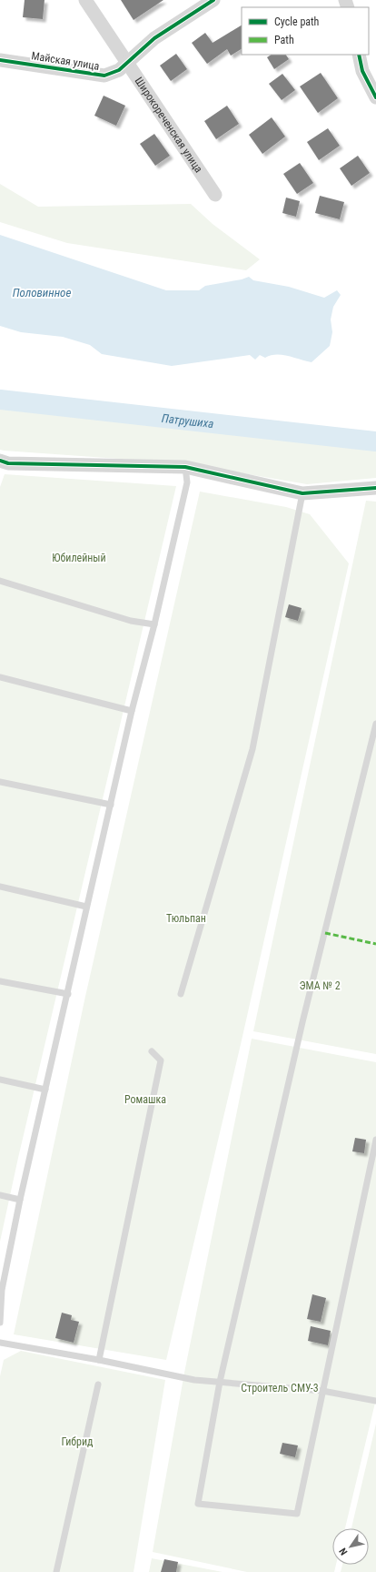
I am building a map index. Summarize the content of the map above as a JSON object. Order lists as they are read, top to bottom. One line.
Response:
{"streets":{"street":["Майская улица","Широкореченская улица"]},"crossings":[["Майская улица","Широкореченская улица"]],"water":["Половинное","Патрушиха"],"parks":["Юбилейный","Тюльпан","ЭМА № 2","Ромашка","Строитель СМУ-3","Гибрид"],"legend":["Cycle path","Path"],"north":"bottom left"}
